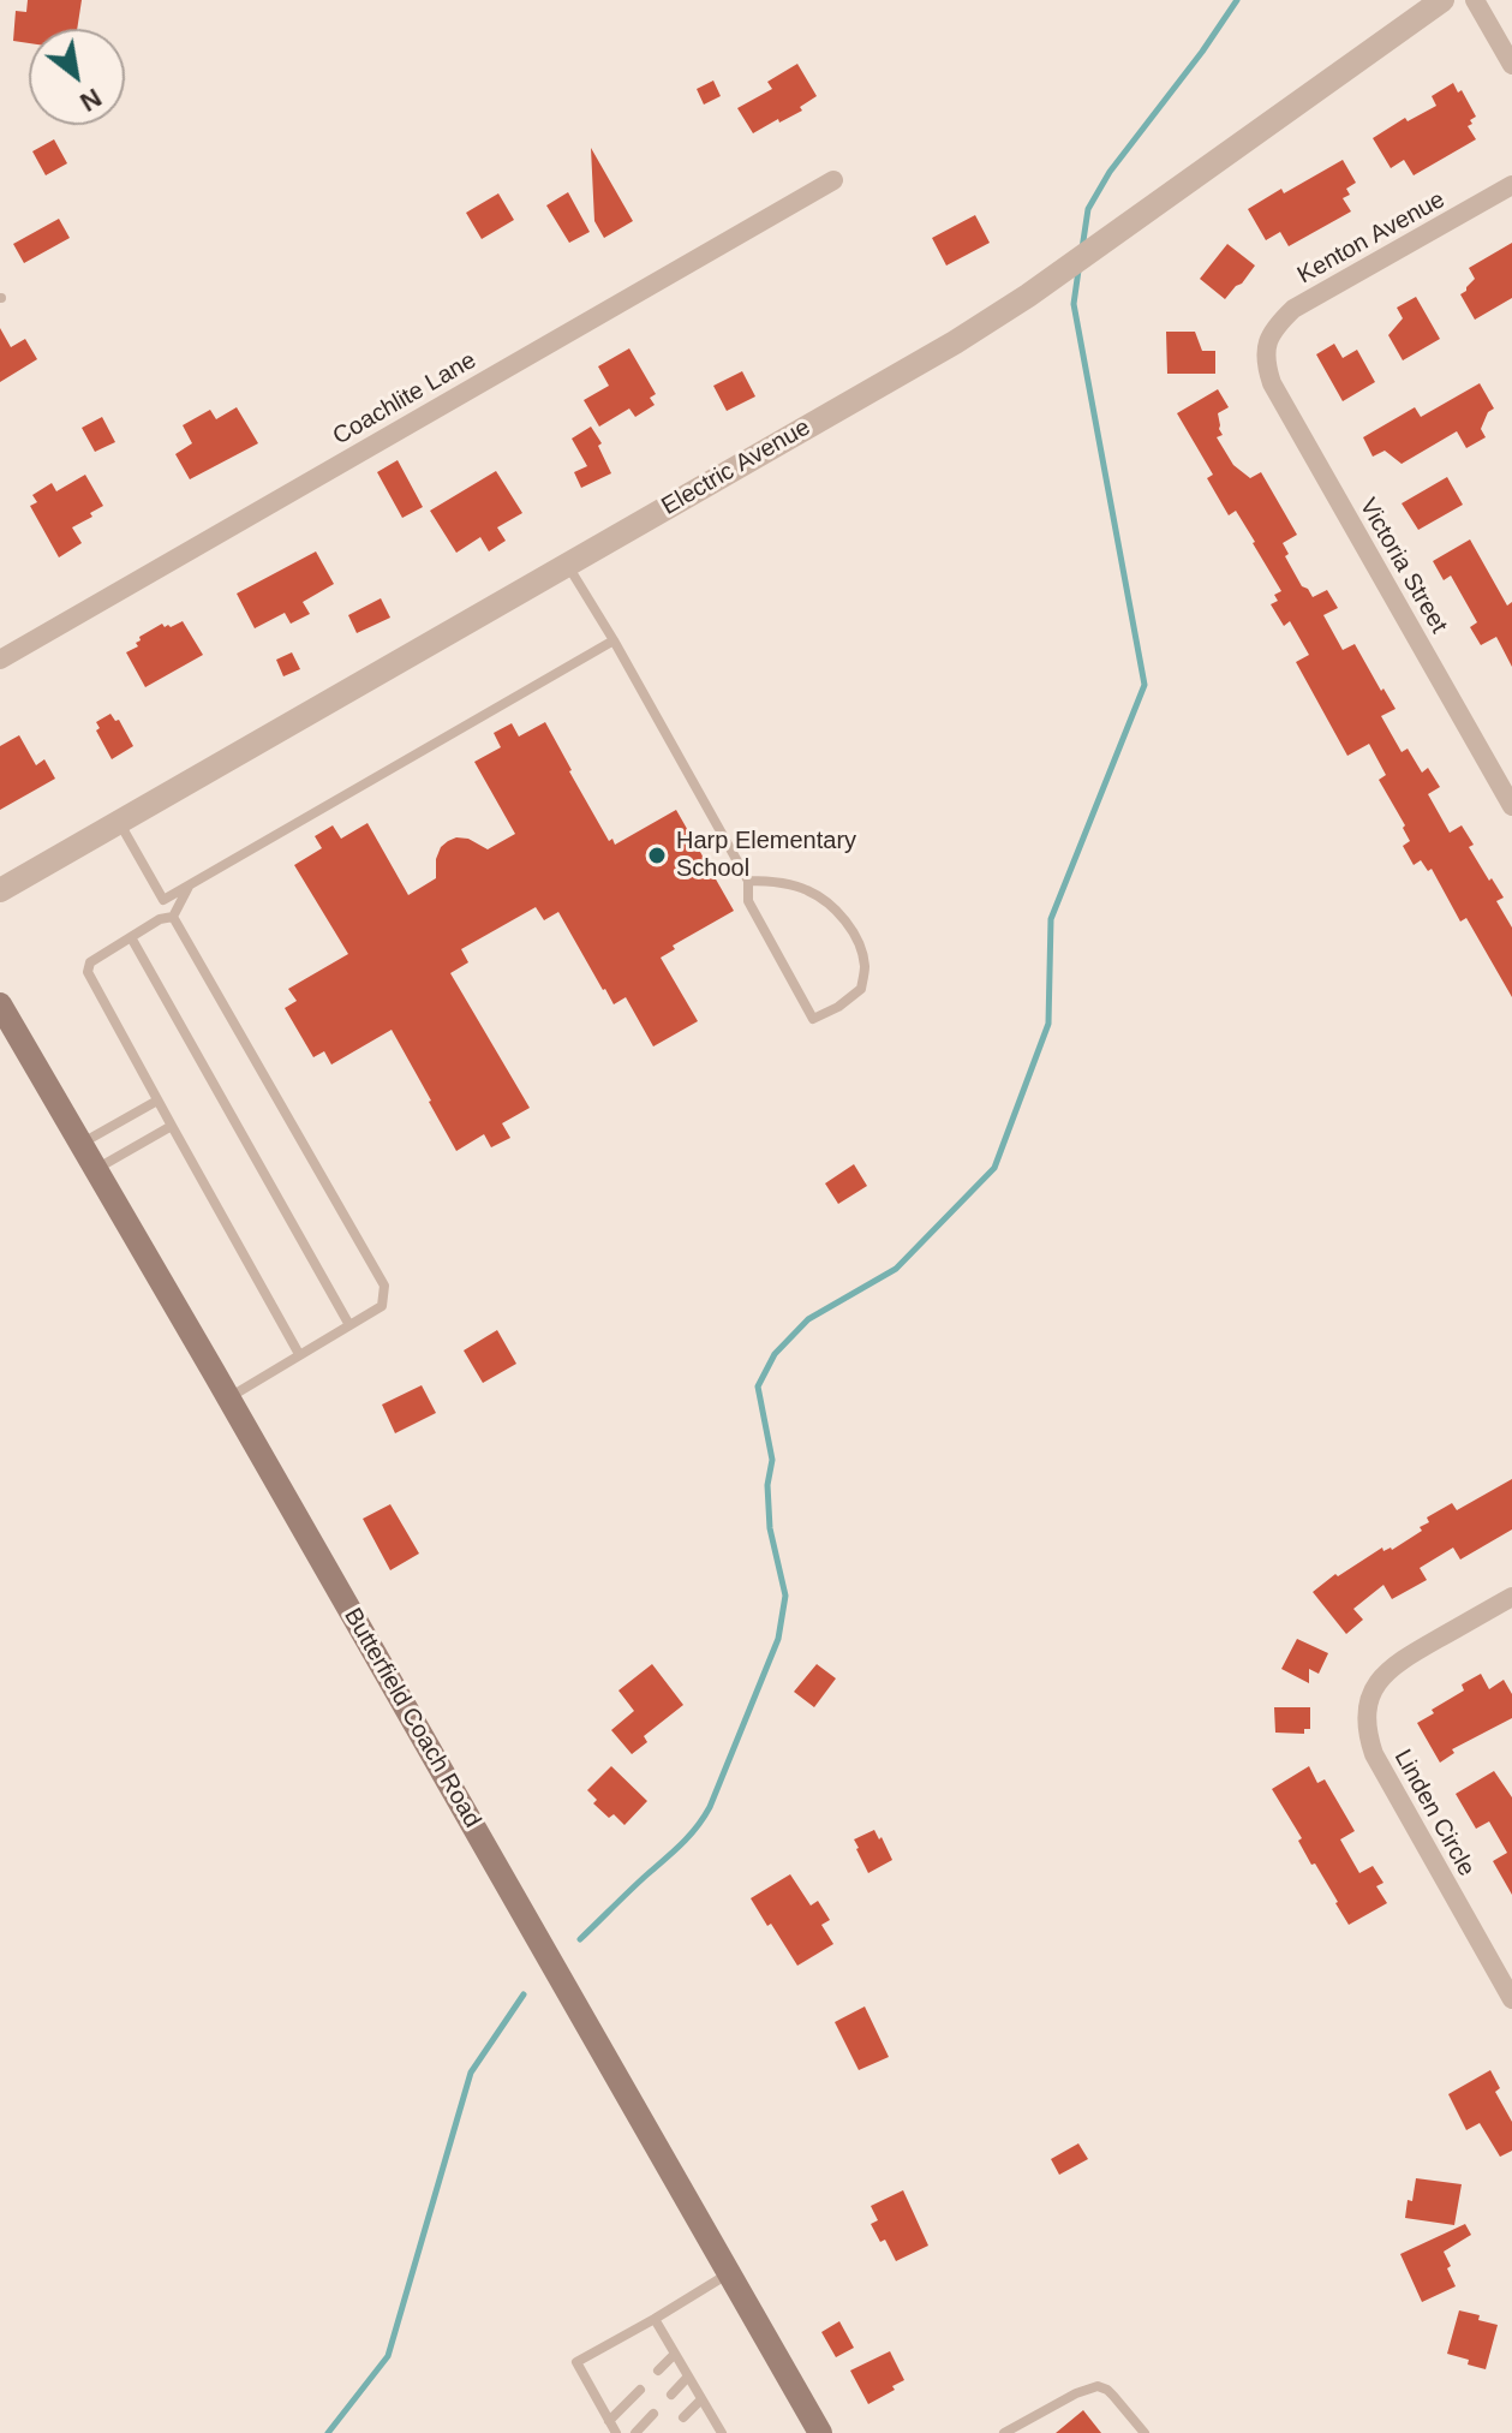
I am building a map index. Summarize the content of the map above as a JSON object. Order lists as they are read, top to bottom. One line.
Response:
{"streets":{"main road":["Butterfield Coach Road"],"street":["Kenton Avenue","Coachlite Lane","Electric Avenue","Victoria Street","Linden Circle"]},"crossings":[["Kenton Avenue","Victoria Street"]],"places":["Harp Elementary School"],"north":"bottom right"}
